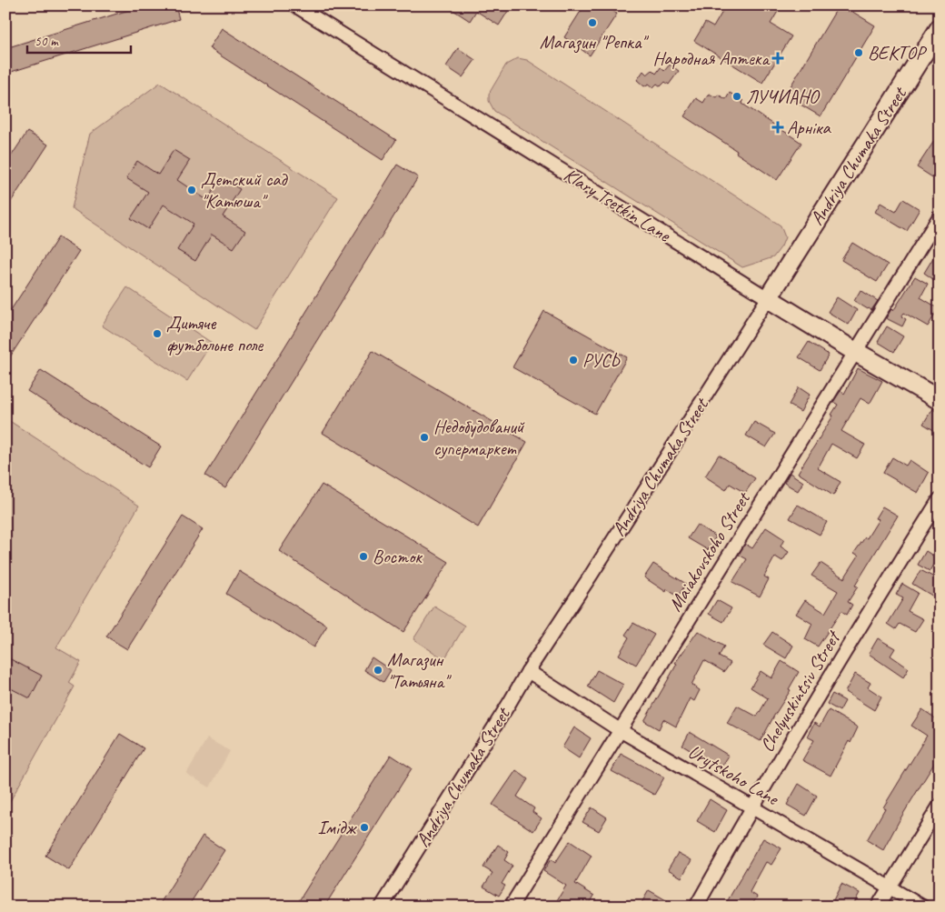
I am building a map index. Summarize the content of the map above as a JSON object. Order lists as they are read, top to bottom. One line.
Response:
{"streets":{"street":["Andriya Chumaka Street","Klary Tsetkin Lane","Maiakovskoho Street","Chelyuskintsiv Street","Urytskoho Lane"]},"crossings":[["Andriya Chumaka Street","Klary Tsetkin Lane"],["Andriya Chumaka Street","Urytskoho Lane"],["Klary Tsetkin Lane","Maiakovskoho Street"],["Maiakovskoho Street","Urytskoho Lane"],["Chelyuskintsiv Street","Urytskoho Lane"]],"places":{"other":["Магазин \"Репка\"","ВЕКТОР","ЛУЧИАНО","Детский сад \"Катюша\"","Дитяче футбольне поле","РУСЬ","Недобудований супермаркет","Восток","Магазин \"Татьяна\"","Імідж"],"health":["Народная Аптека","Арніка"]},"scale_bar":"50 m"}
